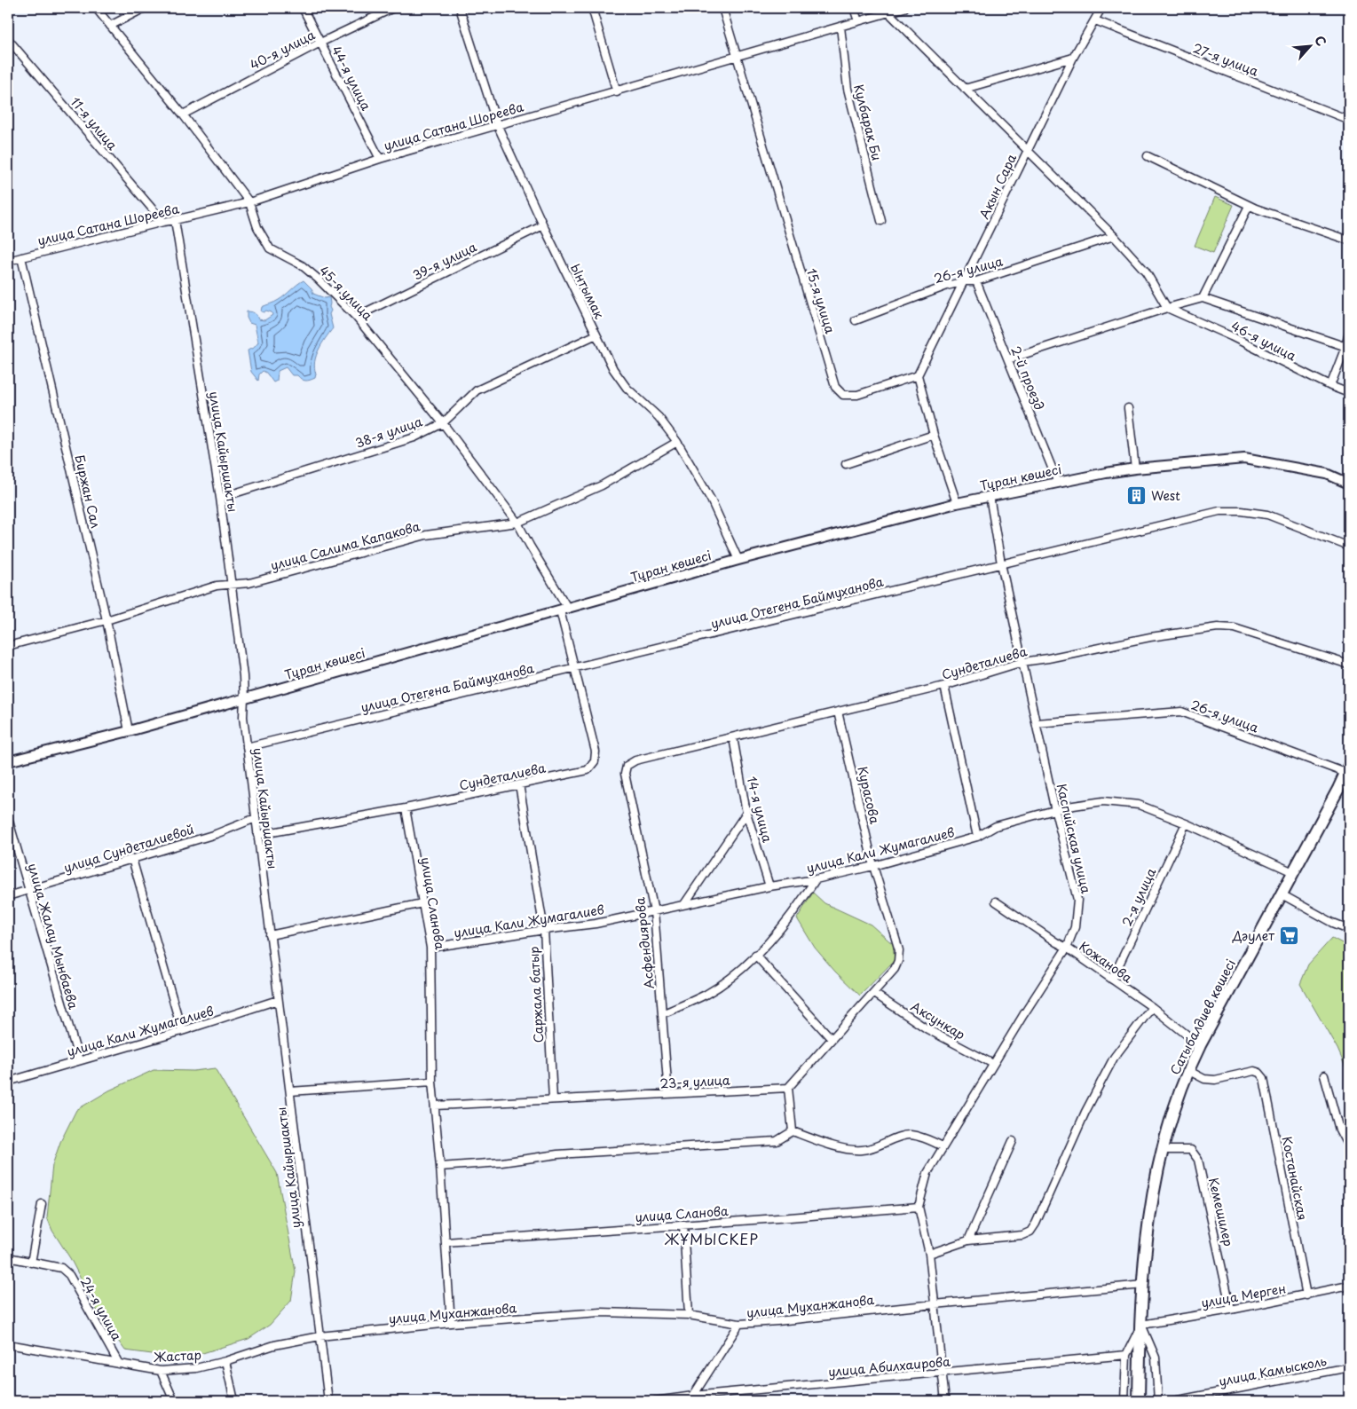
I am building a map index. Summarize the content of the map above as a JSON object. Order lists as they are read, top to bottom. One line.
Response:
{"streets":{"main road":["Сатыбалдиев көшесі"],"street":["40-я улица","27-я улица","44-я улица","Кулбарак Би","11-я улица","улица Сатана Шореева","Акын Сара","39-я улица","26-я улица","Ынтымак","45-я улица","15-я улица","46-я улица","2-й проезд","38-я улица","улица Кайыршакты","Тұран көшесі","Биржан Сал","улица Салима Капакова","улица Отегена Баймуханова","Сундеталиева","Курасова","14-я улица","Каспийская улица","улица Сундеталиевой","улица Кали Жумагалиев","2-я улица","улица Сланова","улица Жалау Мынбаева","Асфендиярова","Кожанова","Саржала батыр","Аксункар","23-я улица","Костанайская","Кемешилер","улица Мерген","улица Муханжанова","24-я улица","Жастар","улица Абилхаирова","улица Камысколь"]},"crossings":[["40-я улица","44-я улица"],["40-я улица","45-я улица"],["27-я улица","Акын Сара"],["44-я улица","улица Сатана Шореева"],["Кулбарак Би","улица Сатана Шореева"],["11-я улица","улица Сатана Шореева"],["улица Сатана Шореева","Ынтымак"],["улица Сатана Шореева","45-я улица"],["улица Сатана Шореева","15-я улица"],["улица Сатана Шореева","улица Кайыршакты"],["улица Сатана Шореева","Биржан Сал"],["Акын Сара","26-я улица"],["Акын Сара","15-я улица"],["39-я улица","Ынтымак"],["39-я улица","45-я улица"],["26-я улица","2-й проезд"],["26-я улица","Каспийская улица"],["26-я улица","Сатыбалдиев көшесі"],["Ынтымак","38-я улица"],["Ынтымак","Тұран көшесі"],["Ынтымак","улица Салима Капакова"],["45-я улица","38-я улица"],["45-я улица","Тұран көшесі"],["45-я улица","улица Салима Капакова"],["45-я улица","Сундеталиева"],["2-й проезд","Тұран көшесі"],["38-я улица","улица Кайыршакты"],["улица Кайыршакты","Тұран көшесі"],["улица Кайыршакты","улица Салима Капакова"],["улица Кайыршакты","улица Отегена Баймуханова"],["улица Кайыршакты","Сундеталиева"],["улица Кайыршакты","улица Сундеталиевой"],["улица Кайыршакты","улица Кали Жумагалиев"],["улица Кайыршакты","улица Муханжанова"],["улица Кайыршакты","Жастар"],["Тұран көшесі","Биржан Сал"],["Тұран көшесі","Сундеталиева"],["Тұран көшесі","Каспийская улица"],["Биржан Сал","улица Салима Капакова"],["улица Отегена Баймуханова","Сундеталиева"],["улица Отегена Баймуханова","Каспийская улица"],["Сундеталиева","Курасова"],["Сундеталиева","14-я улица"],["Сундеталиева","Каспийская улица"],["Сундеталиева","улица Сланова"],["Сундеталиева","Асфендиярова"],["Сундеталиева","Саржала батыр"],["Курасова","улица Кали Жумагалиев"],["Курасова","Аксункар"],["14-я улица","улица Кали Жумагалиев"],["Каспийская улица","улица Кали Жумагалиев"],["Каспийская улица","улица Сланова"],["Каспийская улица","Кожанова"],["Каспийская улица","Аксункар"],["Каспийская улица","улица Муханжанова"],["Каспийская улица","улица Абилхаирова"],["улица Сундеталиевой","улица Жалау Мынбаева"],["улица Кали Жумагалиев","2-я улица"],["улица Кали Жумагалиев","улица Сланова"],["улица Кали Жумагалиев","улица Жалау Мынбаева"],["улица Кали Жумагалиев","Асфендиярова"],["улица Кали Жумагалиев","Саржала батыр"],["улица Кали Жумагалиев","Сатыбалдиев көшесі"],["2-я улица","Кожанова"],["улица Сланова","23-я улица"],["улица Сланова","улица Муханжанова"],["Асфендиярова","23-я улица"],["Кожанова","Сатыбалдиев көшесі"],["Саржала батыр","23-я улица"],["Сатыбалдиев көшесі","Костанайская"],["Сатыбалдиев көшесі","Кемешилер"],["Сатыбалдиев көшесі","улица Мерген"],["Сатыбалдиев көшесі","улица Муханжанова"],["Костанайская","улица Мерген"],["Кемешилер","улица Мерген"],["улица Муханжанова","Жастар"],["24-я улица","Жастар"]],"districts":["ЖҰМЫСКЕР"],"places":{"building":["West"],"supermarket":["Дәулет"]},"north":"top right"}
